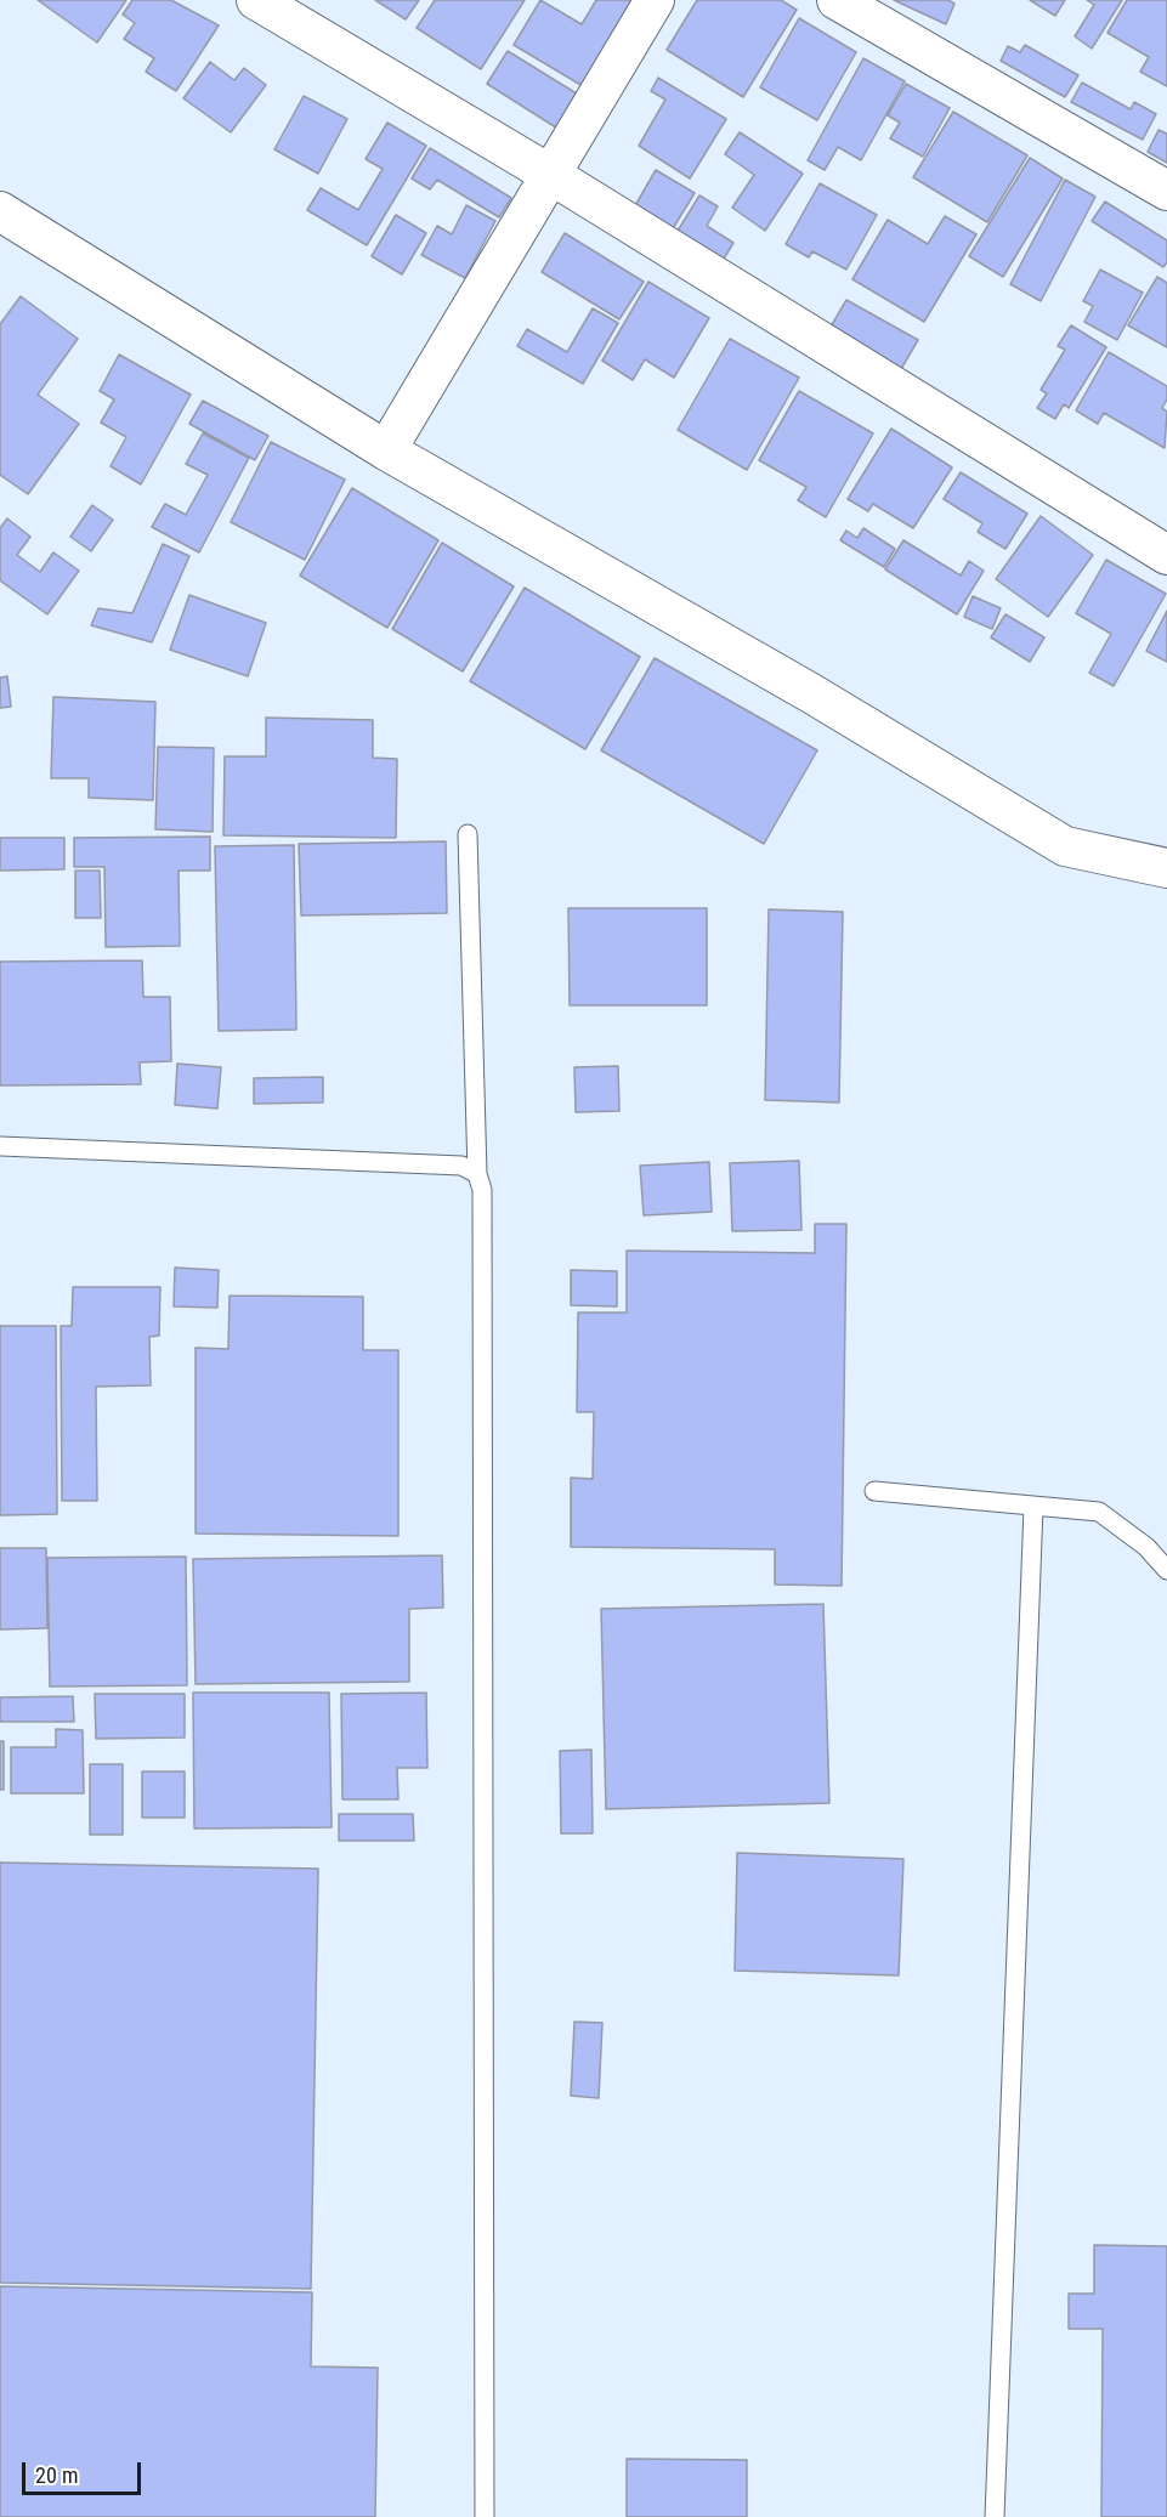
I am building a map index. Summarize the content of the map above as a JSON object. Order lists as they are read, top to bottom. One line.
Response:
{"scale_bar":"20 m"}
